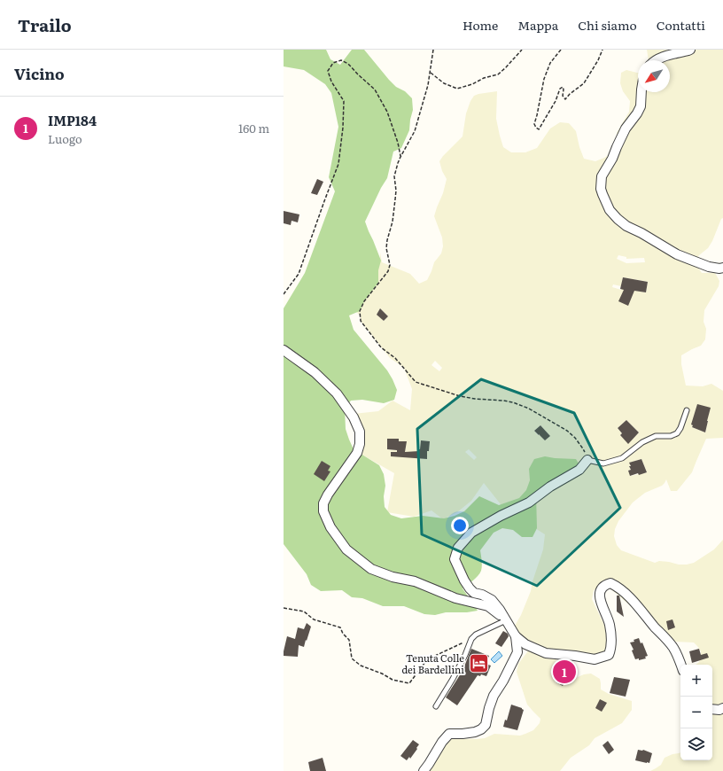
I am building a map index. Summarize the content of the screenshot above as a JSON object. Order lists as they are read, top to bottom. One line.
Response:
{"places":{"hotel":["Tenuta Colle dei Bardellini"]},"north":"bottom left","page":{"header":"Trailo","nav":["Home","Mappa","Chi siamo","Contatti"],"heading":"Vicino","list":[{"mark":"1","name":"IMP184","note":"Luogo","value":"160 m"}],"pins":"1","map_buttons":["+","−"]}}
